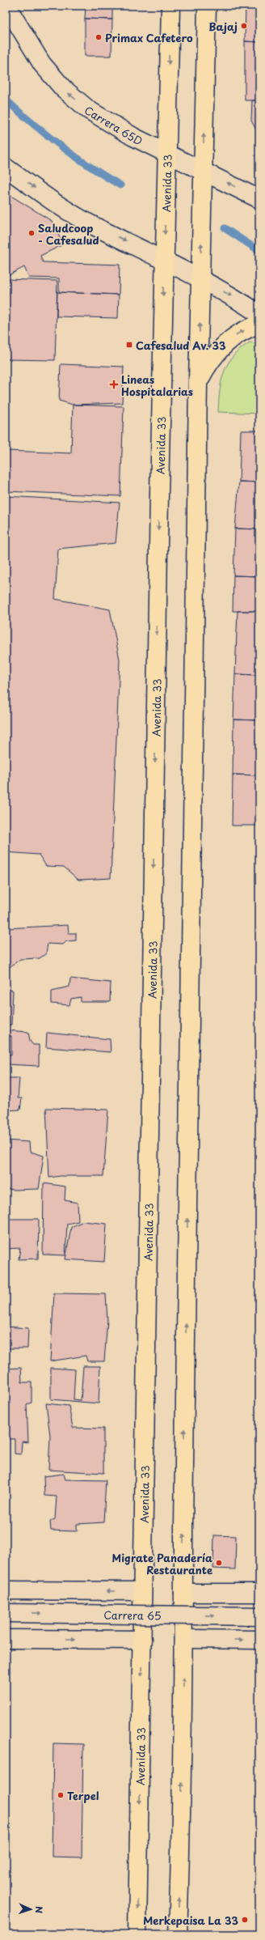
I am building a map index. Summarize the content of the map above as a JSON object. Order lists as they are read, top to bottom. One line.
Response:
{"streets":{"main road":["Avenida 33"],"street":["Carrera 65D","Carrera 65"]},"crossings":[["Carrera 65D","Avenida 33"]],"places":{"other":["Bajaj","Primax Cafetero","Saludcoop - Cafesalud","Migrate Panadería Restaurante","Terpel","Merkepaisa La 33"],"transit":["Cafesalud Av. 33"],"health":["Lineas Hospitalarias"]},"north":"right"}
